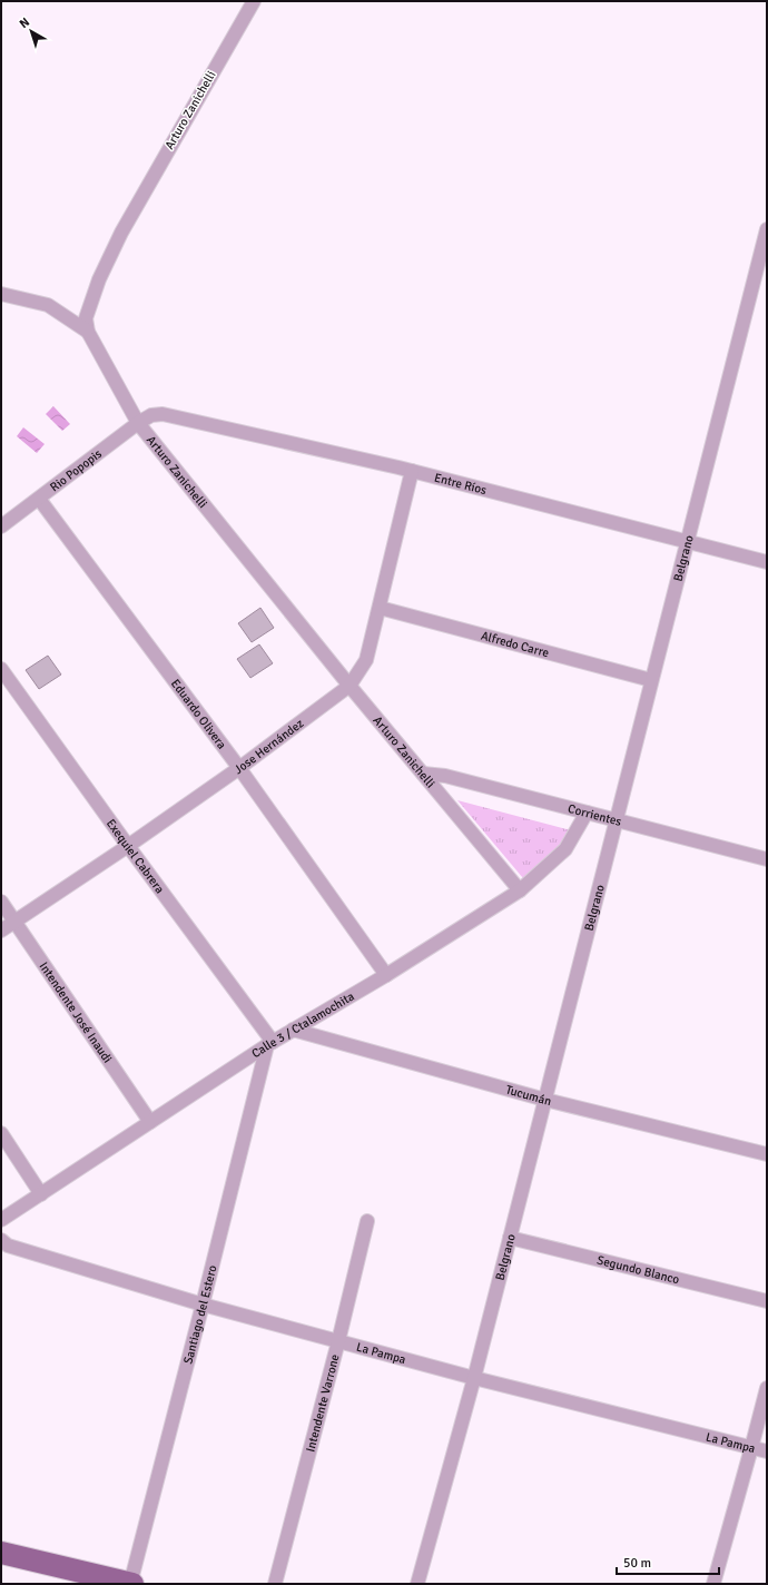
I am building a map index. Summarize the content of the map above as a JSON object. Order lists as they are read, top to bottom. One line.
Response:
{"streets":{"street":["Arturo Zanichelli","Rio Popopis","Entre Ríos","Belgrano","Alfredo Carre","Eduardo Olivera","Jose Hernández","Corrientes","Exequiel Cabrera","Intendente José Inaudi","Calle 3 / Ctalamochita","Tucumán","Segundo Blanco","Santiago del Estero","La Pampa","Intendente Varrone"]},"crossings":[["Arturo Zanichelli","Rio Popopis"],["Arturo Zanichelli","Jose Hernández"],["Arturo Zanichelli","Corrientes"],["Arturo Zanichelli","Calle 3 / Ctalamochita"],["Rio Popopis","Entre Ríos"],["Rio Popopis","Eduardo Olivera"],["Entre Ríos","Belgrano"],["Entre Ríos","Jose Hernández"],["Belgrano","Alfredo Carre"],["Belgrano","Corrientes"],["Belgrano","Tucumán"],["Belgrano","Segundo Blanco"],["Belgrano","La Pampa"],["Alfredo Carre","Jose Hernández"],["Eduardo Olivera","Jose Hernández"],["Eduardo Olivera","Calle 3 / Ctalamochita"],["Jose Hernández","Exequiel Cabrera"],["Jose Hernández","Intendente José Inaudi"],["Corrientes","Calle 3 / Ctalamochita"],["Exequiel Cabrera","Calle 3 / Ctalamochita"],["Exequiel Cabrera","Santiago del Estero"],["Intendente José Inaudi","Calle 3 / Ctalamochita"],["Calle 3 / Ctalamochita","Tucumán"],["Calle 3 / Ctalamochita","Santiago del Estero"],["Santiago del Estero","La Pampa"],["La Pampa","Intendente Varrone"]],"scale_bar":"50 m","north":"top left"}
